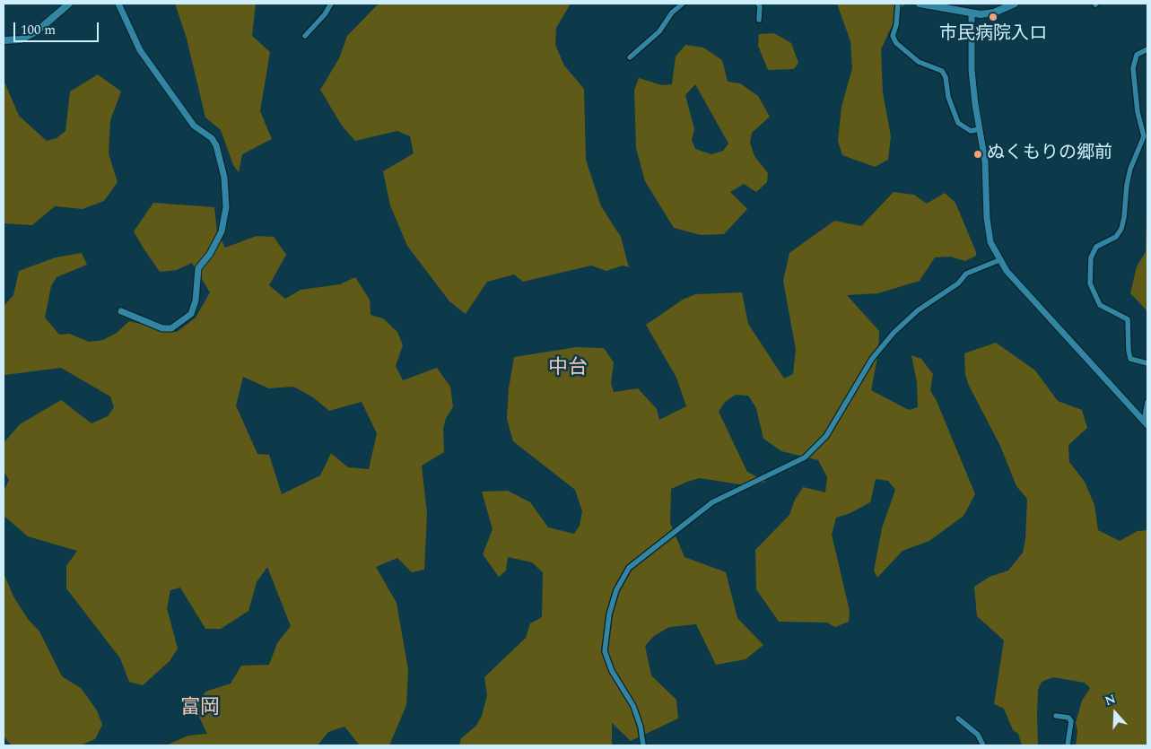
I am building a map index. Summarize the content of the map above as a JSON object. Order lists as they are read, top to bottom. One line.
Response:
{"districts":["中台","富岡"],"places":["市民病院入ロ","ぬくもりの郷前"],"scale_bar":"100 m","north":"top"}
